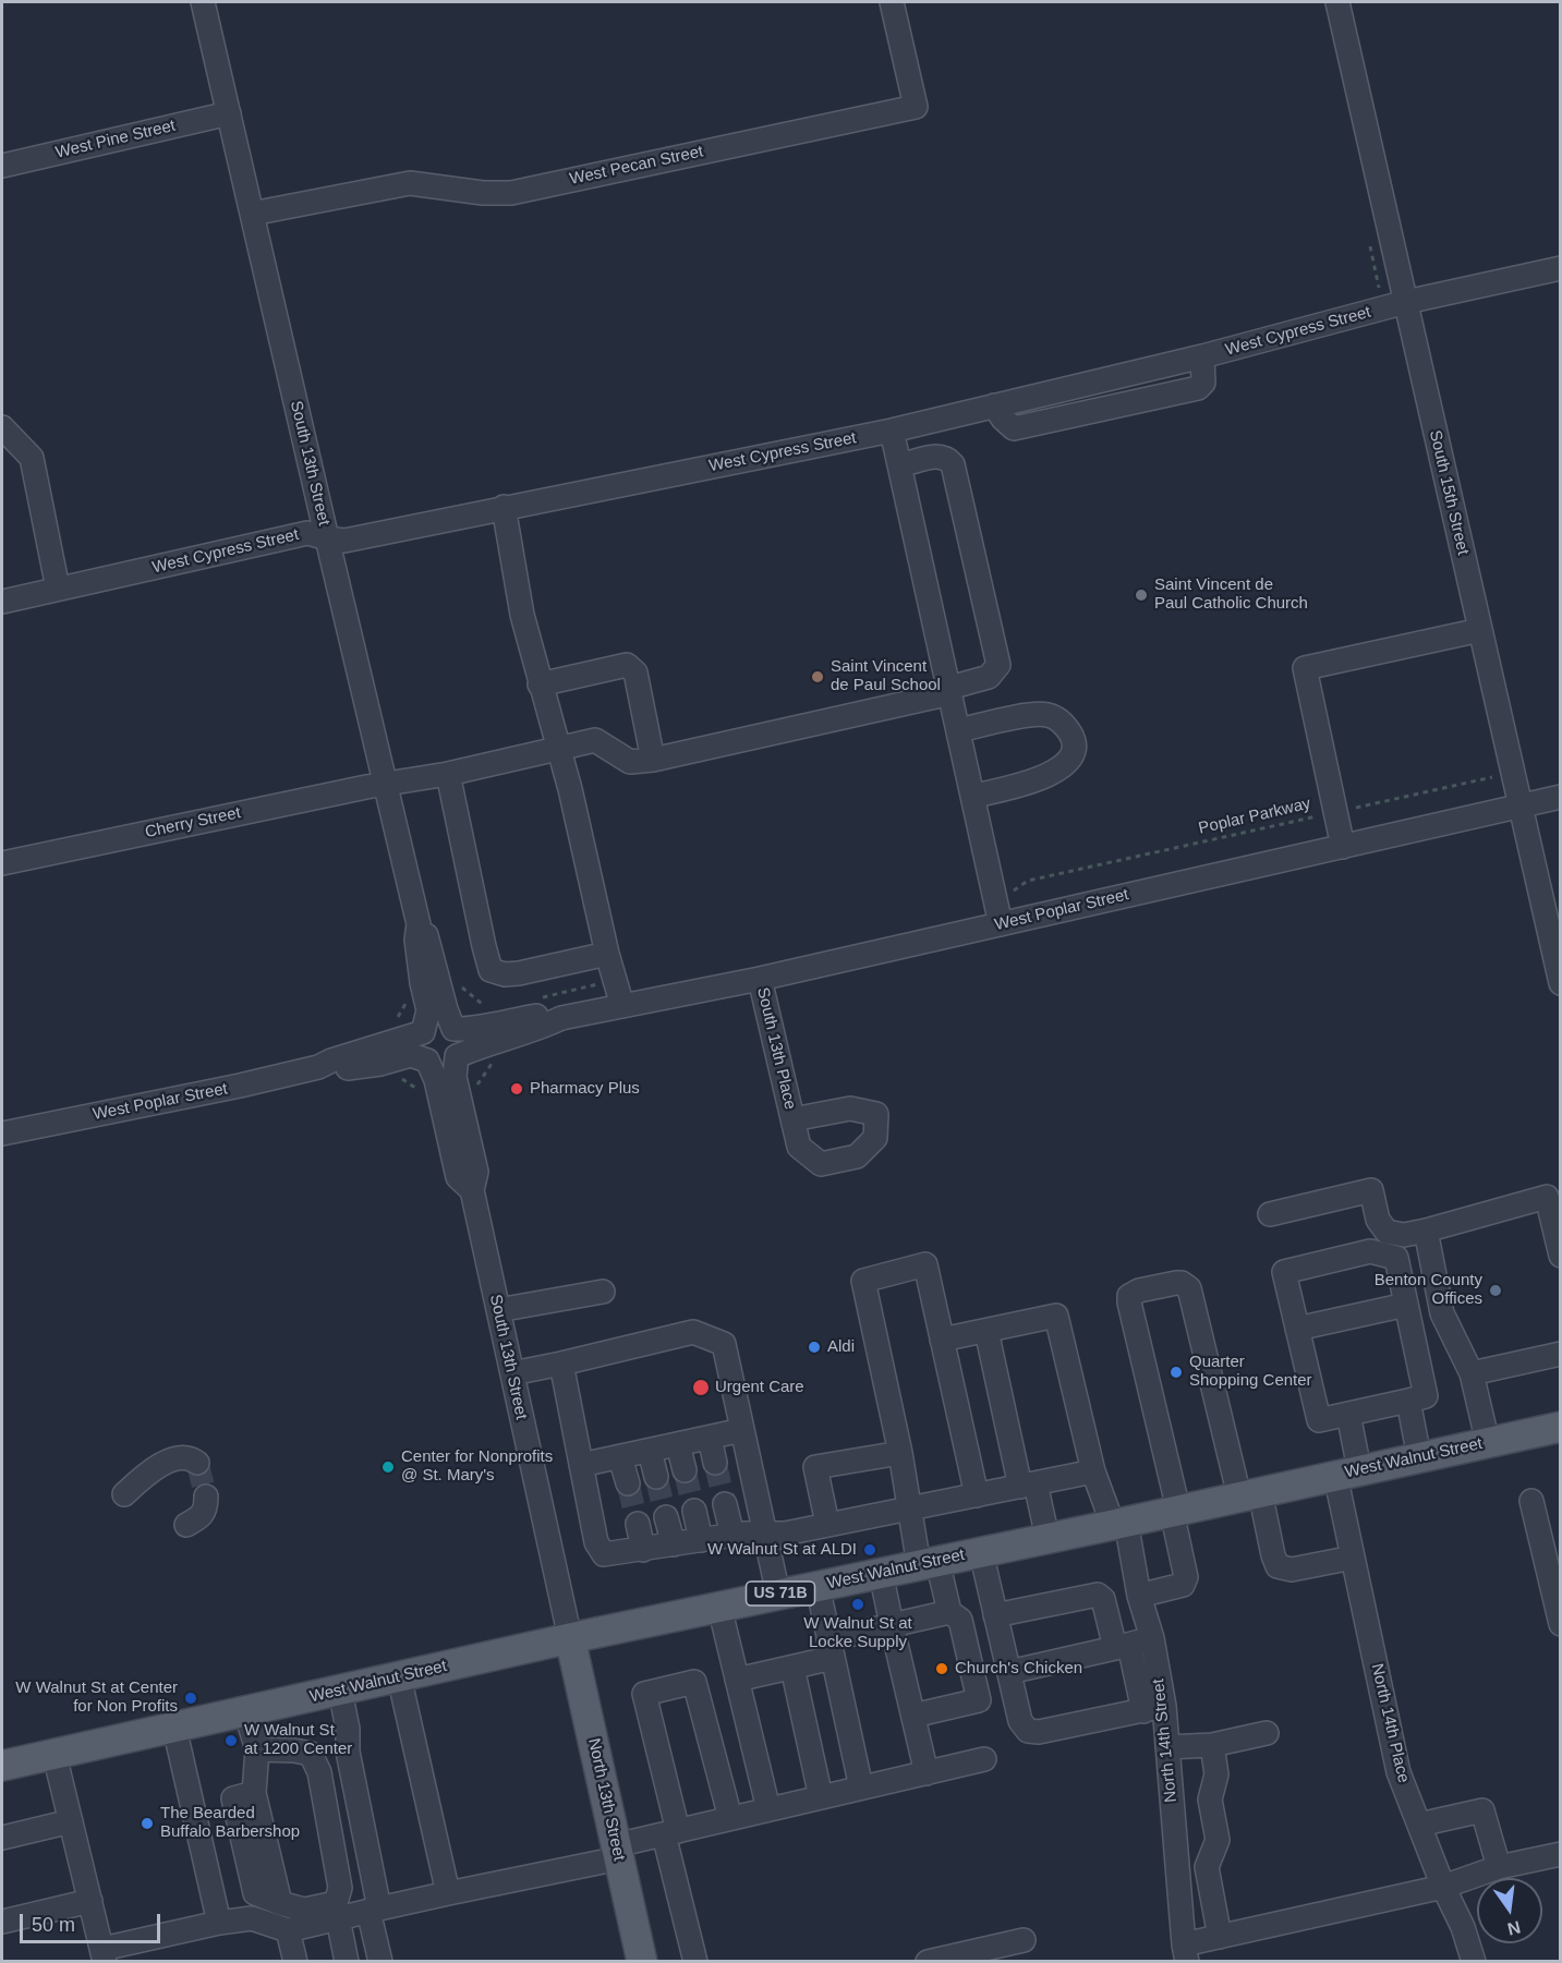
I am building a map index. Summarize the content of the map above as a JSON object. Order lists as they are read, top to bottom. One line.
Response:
{"streets":{"main road":["West Walnut Street","US 71B","North 13th Street"],"street":["West Pine Street","West Pecan Street","West Cypress Street","South 13th Street","South 15th Street","Cherry Street","West Poplar Street","South 13th Place","North 14th Place","North 14th Street"],"path":["Poplar Parkway"]},"crossings":[["West Pine Street","South 13th Street"],["West Pecan Street","South 13th Street"],["West Cypress Street","South 13th Street"],["West Cypress Street","South 15th Street"],["South 13th Street","Cherry Street"],["South 13th Street","West Poplar Street"],["South 13th Street","West Walnut Street"],["South 13th Street","North 13th Street"],["South 15th Street","Poplar Parkway"],["South 15th Street","West Poplar Street"],["West Poplar Street","South 13th Place"],["West Walnut Street","North 14th Place"],["West Walnut Street","North 14th Street"],["West Walnut Street","North 13th Street"]],"places":["Saint Vincent de Paul Catholic Church","Saint Vincent de Paul School","Pharmacy Plus","Benton County Offices","Aldi","Quarter Shopping Center","Urgent Care","Center for Nonprofits @ St. Mary's","W Walnut St at ALDI","W Walnut St at Locke Supply","Church's Chicken","W Walnut St at Center for Non Profits","W Walnut St at 1200 Center","The Bearded Buffalo Barbershop"],"scale_bar":"50 m","north":"bottom"}
